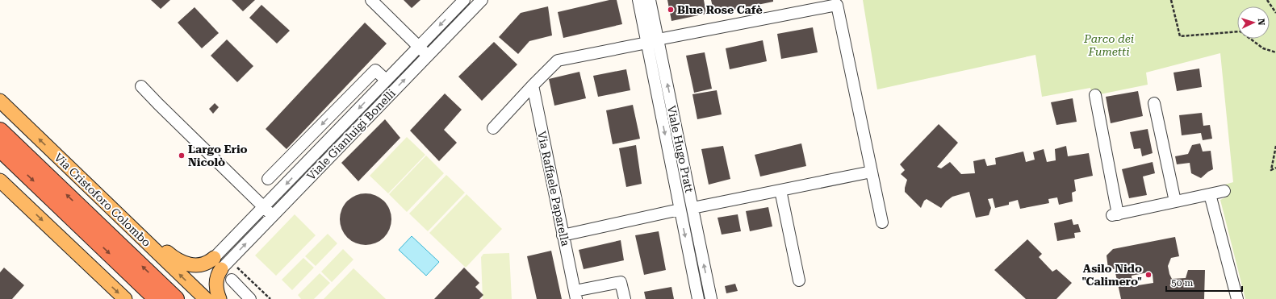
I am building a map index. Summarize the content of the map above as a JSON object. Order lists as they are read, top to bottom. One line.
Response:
{"streets":{"highway":["Via Cristoforo Colombo"],"street":["Viale Gianluigi Bonelli","Viale Hugo Pratt","Via Raffaele Paparella"]},"parks":["Parco dei Fumetti"],"places":["Blue Rose Cafè","Largo Erio Nicolò","Asilo Nido \"Calimero\""],"scale_bar":"50 m","north":"right"}
